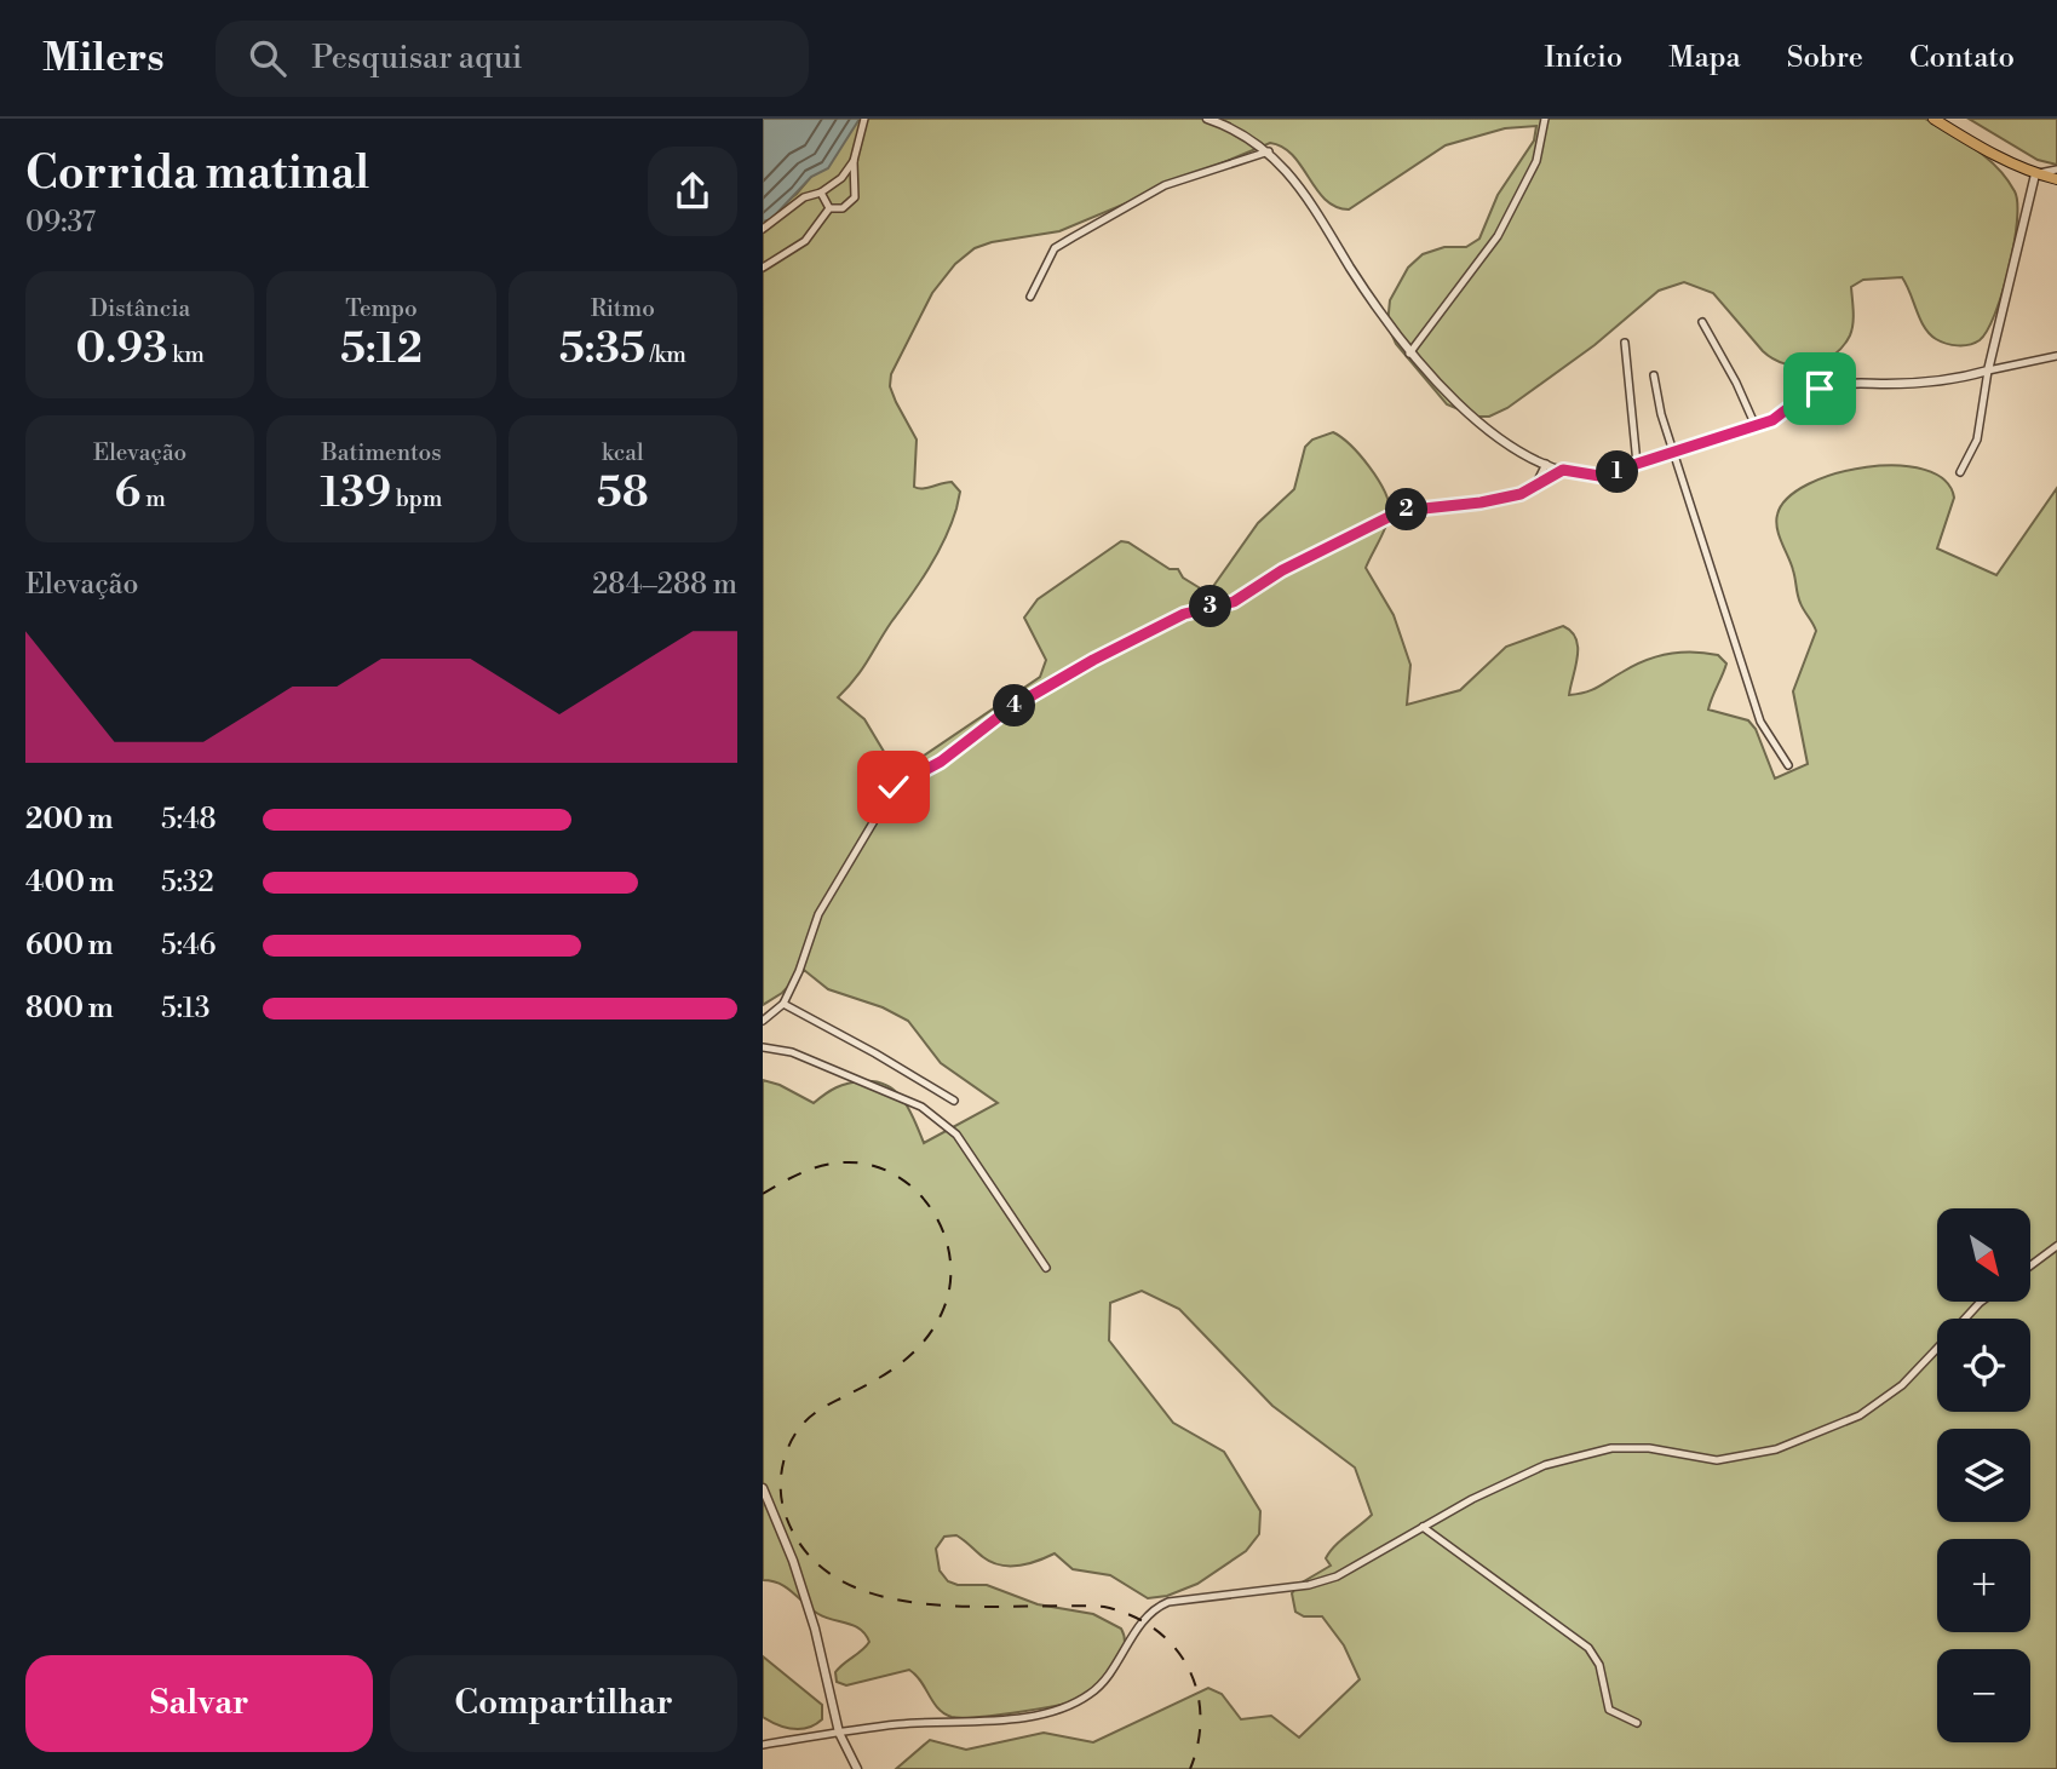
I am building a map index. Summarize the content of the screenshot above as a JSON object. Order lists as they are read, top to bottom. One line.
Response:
{"north":"bottom right","page":{"header":"Milers","search":"Pesquisar aqui","nav":["Início","Mapa","Sobre","Contato"],"heading":["Corrida matinal","09:37"],"stats":[["Distância","0.93 km"],["Tempo","5:12"],["Ritmo","5:35 /km"],["Elevação","6 m"],["Batimentos","139 bpm"],["kcal","58"]],"pins":["1","2","3","4"],"chart":["Elevação","284–288 m"],"list":[{"name":"200 m","note":"5:48"},{"name":"400 m","note":"5:32"},{"name":"600 m","note":"5:46"},{"name":"800 m","note":"5:13"}],"map_buttons":["+","−"],"buttons":["Salvar","Compartilhar"]}}
